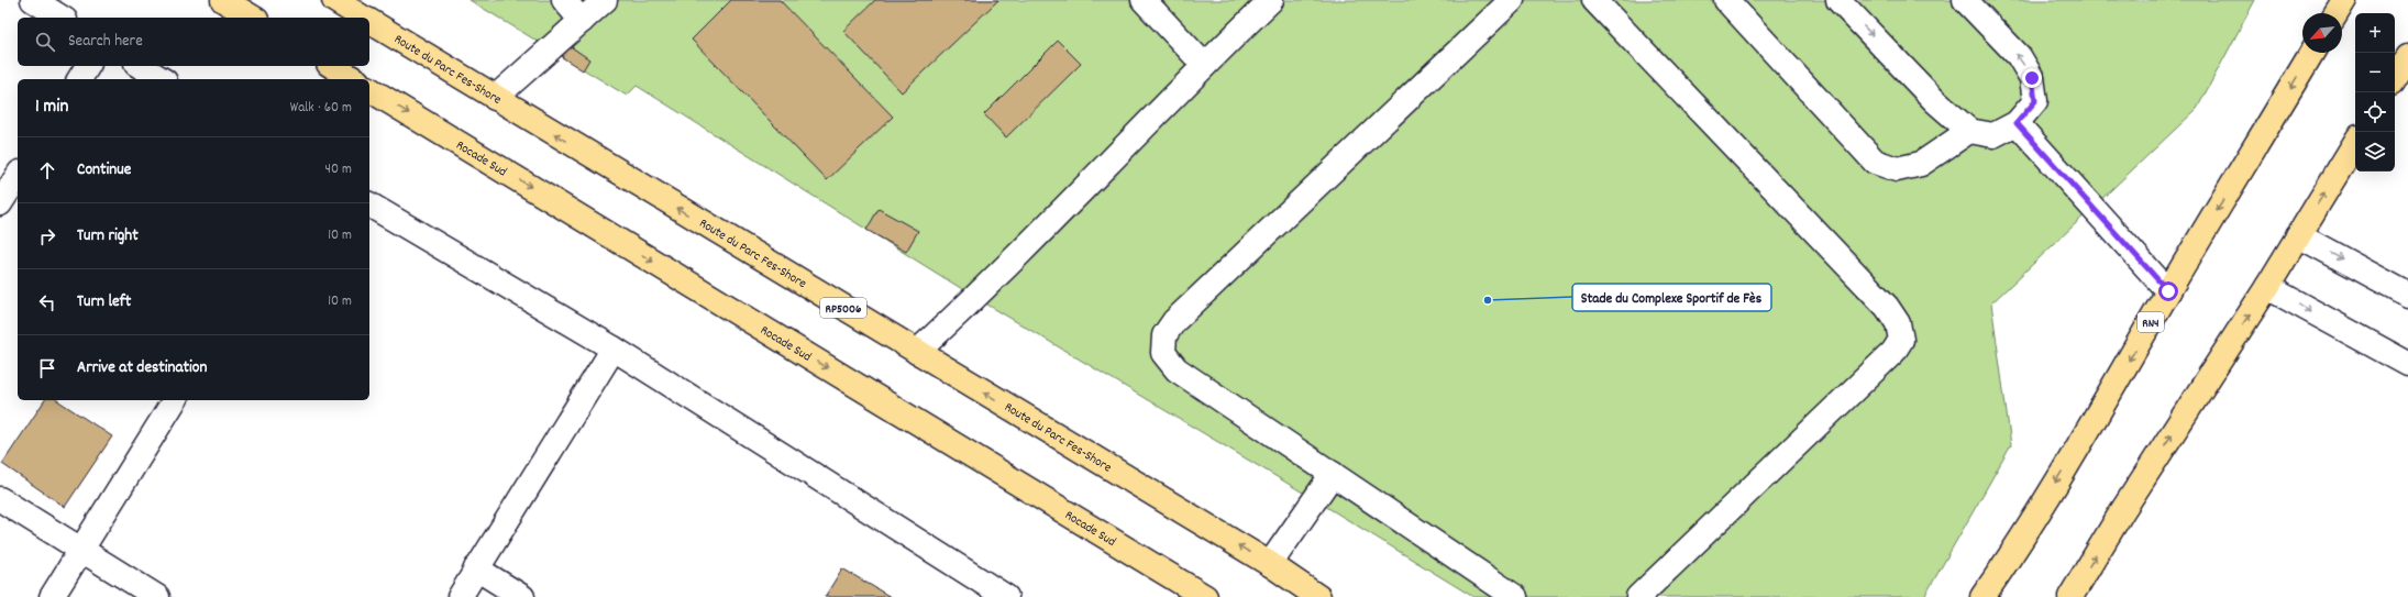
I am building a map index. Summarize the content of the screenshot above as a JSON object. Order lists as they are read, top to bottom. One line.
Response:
{"streets":{"highway":["Route du Parc Fes-Shore","Rocade Sud","RP5006","RN4"]},"one_way":["Route du Parc Fes-Shore","Rocade Sud"],"places":["Stade du Complexe Sportif de Fès"],"north":"bottom left","page":{"map_buttons":["+","−"],"search":"Search here","heading":["1 min","Walk · 60 m"],"list":[["Continue","40 m"],["Turn right","10 m"],["Turn left","10 m"],"Arrive at destination"]}}
